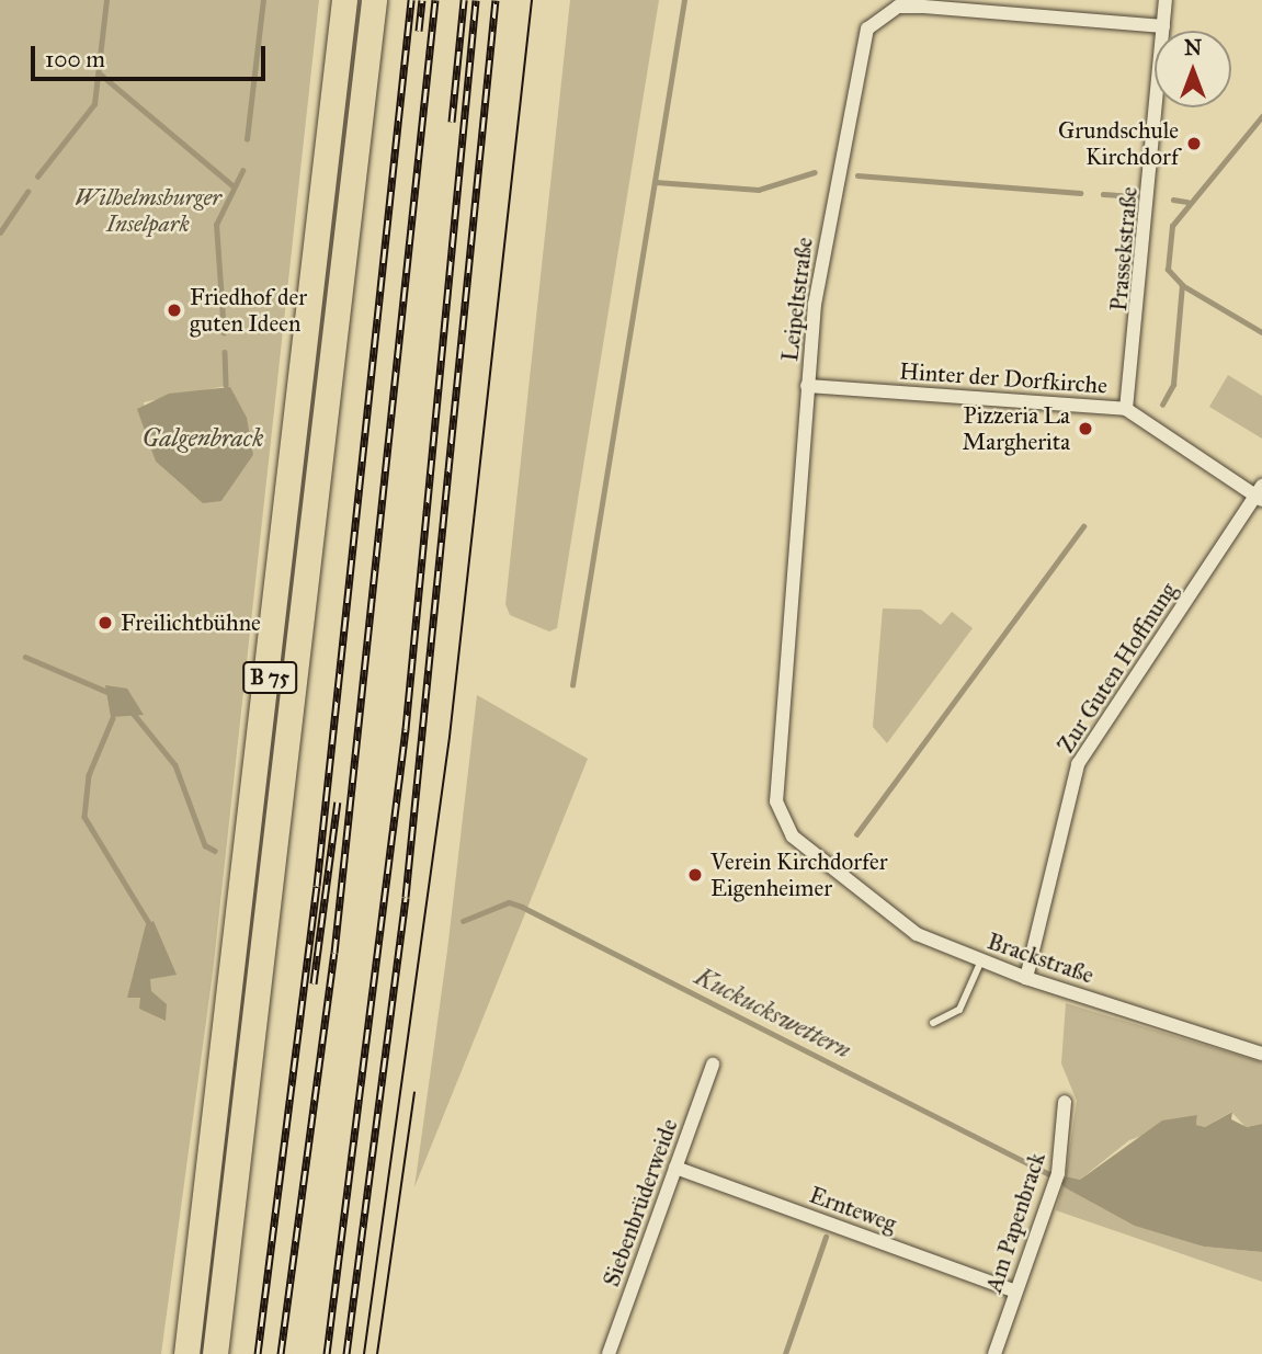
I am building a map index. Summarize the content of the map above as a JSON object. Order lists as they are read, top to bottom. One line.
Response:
{"streets":{"highway":["B 75"],"street":["Prassekstraße","Leipeltstraße","Hinter der Dorfkirche","Zur Guten Hoffnung","Brackstraße","Siebenbrüderweide","Ernteweg","Am Papenbrack"]},"crossings":[["Prassekstraße","Leipeltstraße"],["Prassekstraße","Hinter der Dorfkirche"],["Leipeltstraße","Hinter der Dorfkirche"],["Leipeltstraße","Brackstraße"],["Hinter der Dorfkirche","Zur Guten Hoffnung"],["Zur Guten Hoffnung","Brackstraße"],["Siebenbrüderweide","Ernteweg"],["Ernteweg","Am Papenbrack"]],"water":["Galgenbrack","Kuckuckswettern"],"parks":["Wilhelmsburger Inselpark"],"places":["Grundschule Kirchdorf","Friedhof der guten Ideen","Pizzeria La Margherita","Freilichtbühne","Verein Kirchdorfer Eigenheimer"],"scale_bar":"100 m","north":"top"}
